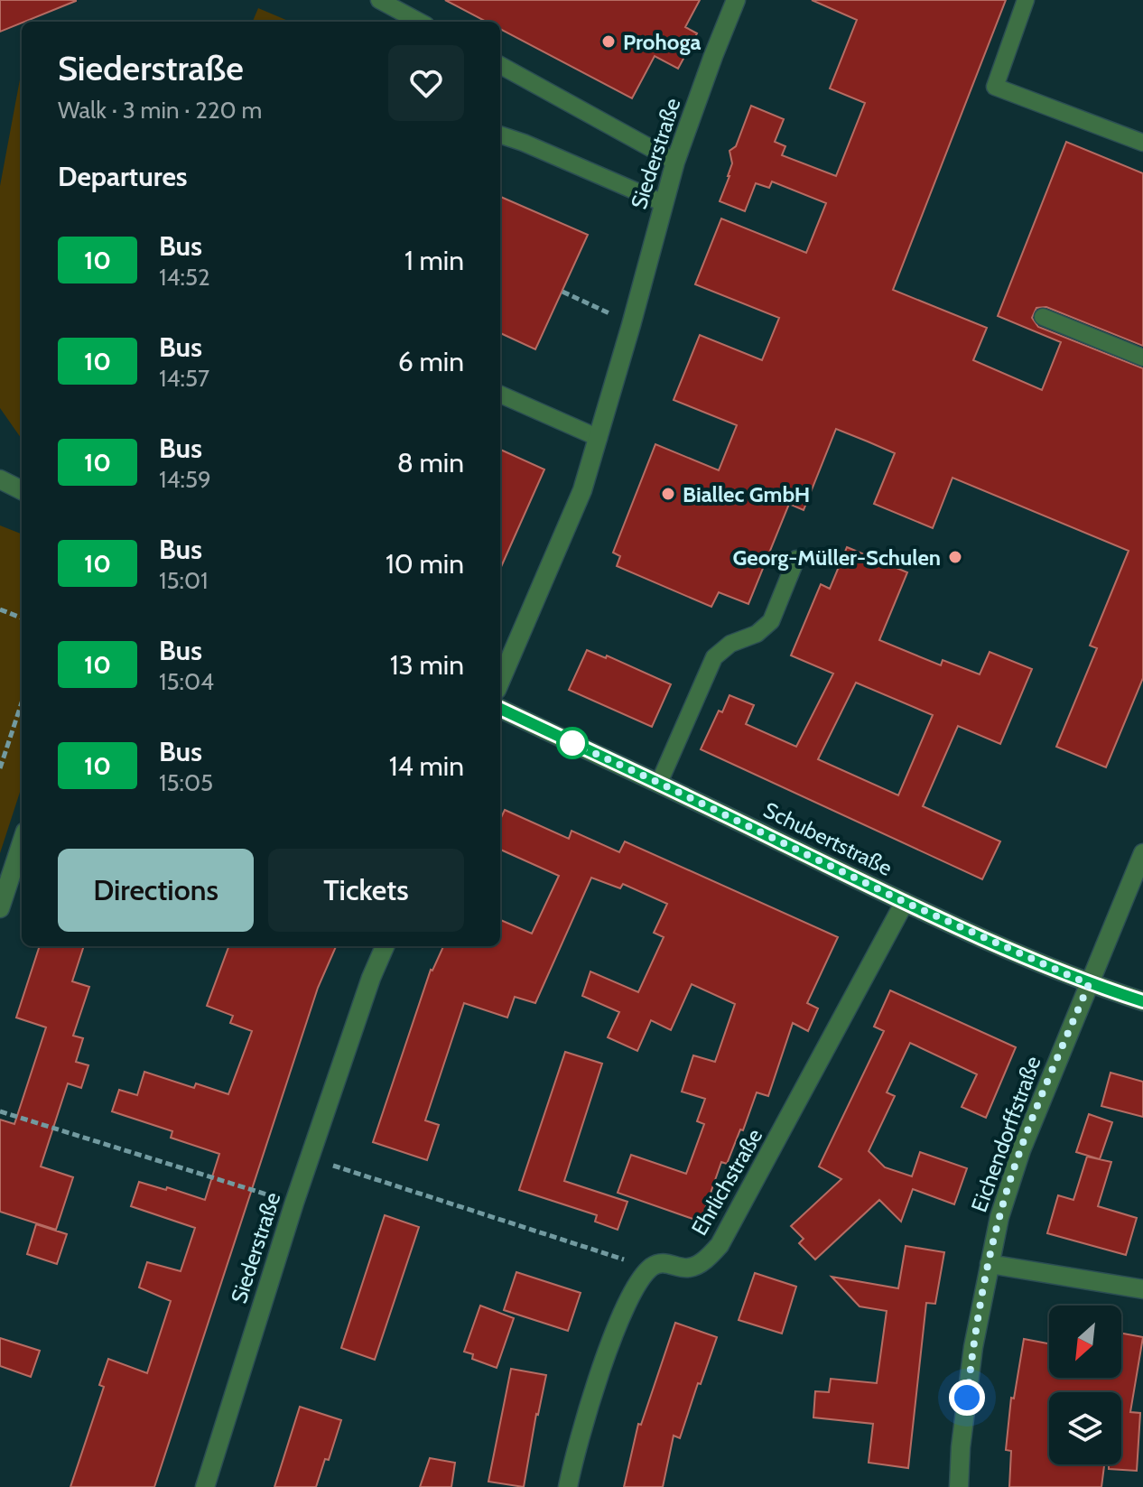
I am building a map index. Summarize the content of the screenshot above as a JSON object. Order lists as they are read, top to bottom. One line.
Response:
{"streets":{"street":["Siederstraße","Schubertstraße","Eichendorffstraße","Ehrlichstraße"]},"crossings":[["Schubertstraße","Eichendorffstraße"],["Schubertstraße","Ehrlichstraße"]],"places":["Prohoga","Biallec GmbH","Georg-Müller-Schulen"],"lines":["bus line 10"],"north":"bottom left","page":{"heading":[["Siederstraße","Walk · 3 min · 220 m"],"Departures"],"list":[{"mark":"10","name":"Bus","note":"14:52","value":"1 min"},{"mark":"10","name":"Bus","note":"14:57","value":"6 min"},{"mark":"10","name":"Bus","note":"14:59","value":"8 min"},{"mark":"10","name":"Bus","note":"15:01","value":"10 min"},{"mark":"10","name":"Bus","note":"15:04","value":"13 min"},{"mark":"10","name":"Bus","note":"15:05","value":"14 min"}],"buttons":["Directions","Tickets"]}}
